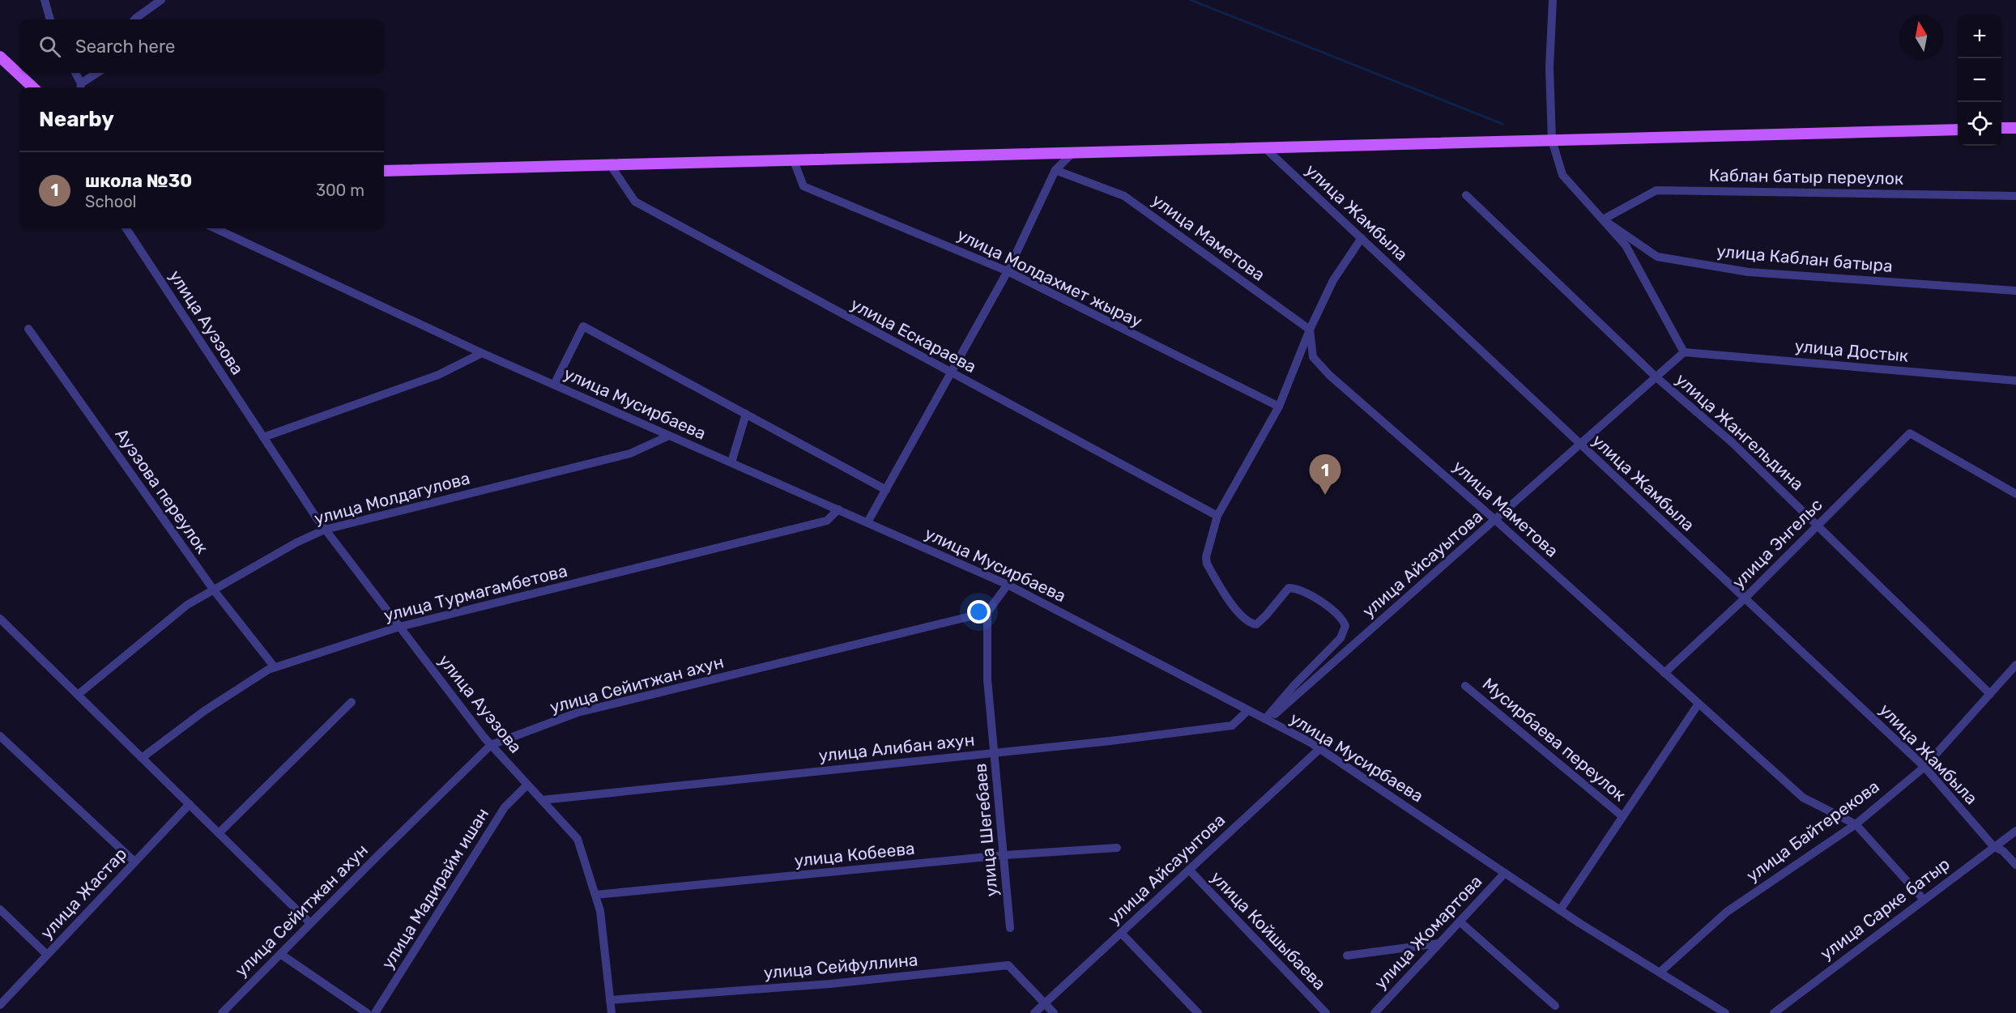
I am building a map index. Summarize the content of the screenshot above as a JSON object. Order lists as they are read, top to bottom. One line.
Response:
{"streets":{"street":["Каблан батыр переулок","улица Жамбыла","улица Маметова","улица Каблан батыра","улица Молдахмет жырау","улица Ауэзова","улица Ескараева","улица Достык","улица Мусирбаева","улица Жангельдина","Ауэзова переулок","улица Молдагулова","улица Энгельс","улица Айсауытова","улица Турмагамбетова","улица Сейитжан ахун","Мусирбаева переулок","улица Алибан ахун","улица Шегебаев","улица Байтерекова","улица Кобеева","улица Мадирайм ишан","улица Жастар","улица Сарке батыр","улица Койшыбаева","улица Жомартова","улица Сейфуллина"]},"crossings":[["Каблан батыр переулок","улица Каблан батыра"],["улица Жамбыла","улица Энгельс"],["улица Жамбыла","улица Айсауытова"],["улица Жамбыла","улица Байтерекова"],["улица Жамбыла","улица Сарке батыр"],["улица Маметова","улица Энгельс"],["улица Маметова","улица Айсауытова"],["улица Маметова","Мусирбаева переулок"],["улица Маметова","улица Байтерекова"],["улица Маметова","улица Сарке батыр"],["улица Ауэзова","улица Молдагулова"],["улица Ауэзова","улица Турмагамбетова"],["улица Ауэзова","улица Сейитжан ахун"],["улица Ауэзова","улица Алибан ахун"],["улица Ауэзова","улица Кобеева"],["улица Ауэзова","улица Мадирайм ишан"],["улица Ауэзова","улица Сейфуллина"],["улица Достык","улица Айсауытова"],["улица Мусирбаева","улица Молдагулова"],["улица Мусирбаева","улица Айсауытова"],["улица Мусирбаева","улица Турмагамбетова"],["улица Мусирбаева","Мусирбаева переулок"],["улица Мусирбаева","улица Алибан ахун"],["улица Мусирбаева","улица Байтерекова"],["улица Мусирбаева","улица Жомартова"],["улица Жангельдина","улица Энгельс"],["улица Жангельдина","улица Айсауытова"],["улица Жангельдина","улица Байтерекова"],["Ауэзова переулок","улица Молдагулова"],["Ауэзова переулок","улица Турмагамбетова"],["улица Айсауытова","улица Койшыбаева"],["улица Айсауытова","улица Сейфуллина"],["улица Сейитжан ахун","улица Шегебаев"],["улица Алибан ахун","улица Шегебаев"],["улица Шегебаев","улица Кобеева"]],"north":"top","page":{"map_buttons":["+","−"],"search":"Search here","heading":"Nearby","list":[{"mark":"1","name":"школа №30","note":"School","value":"300 m"}],"pins":"1"}}
